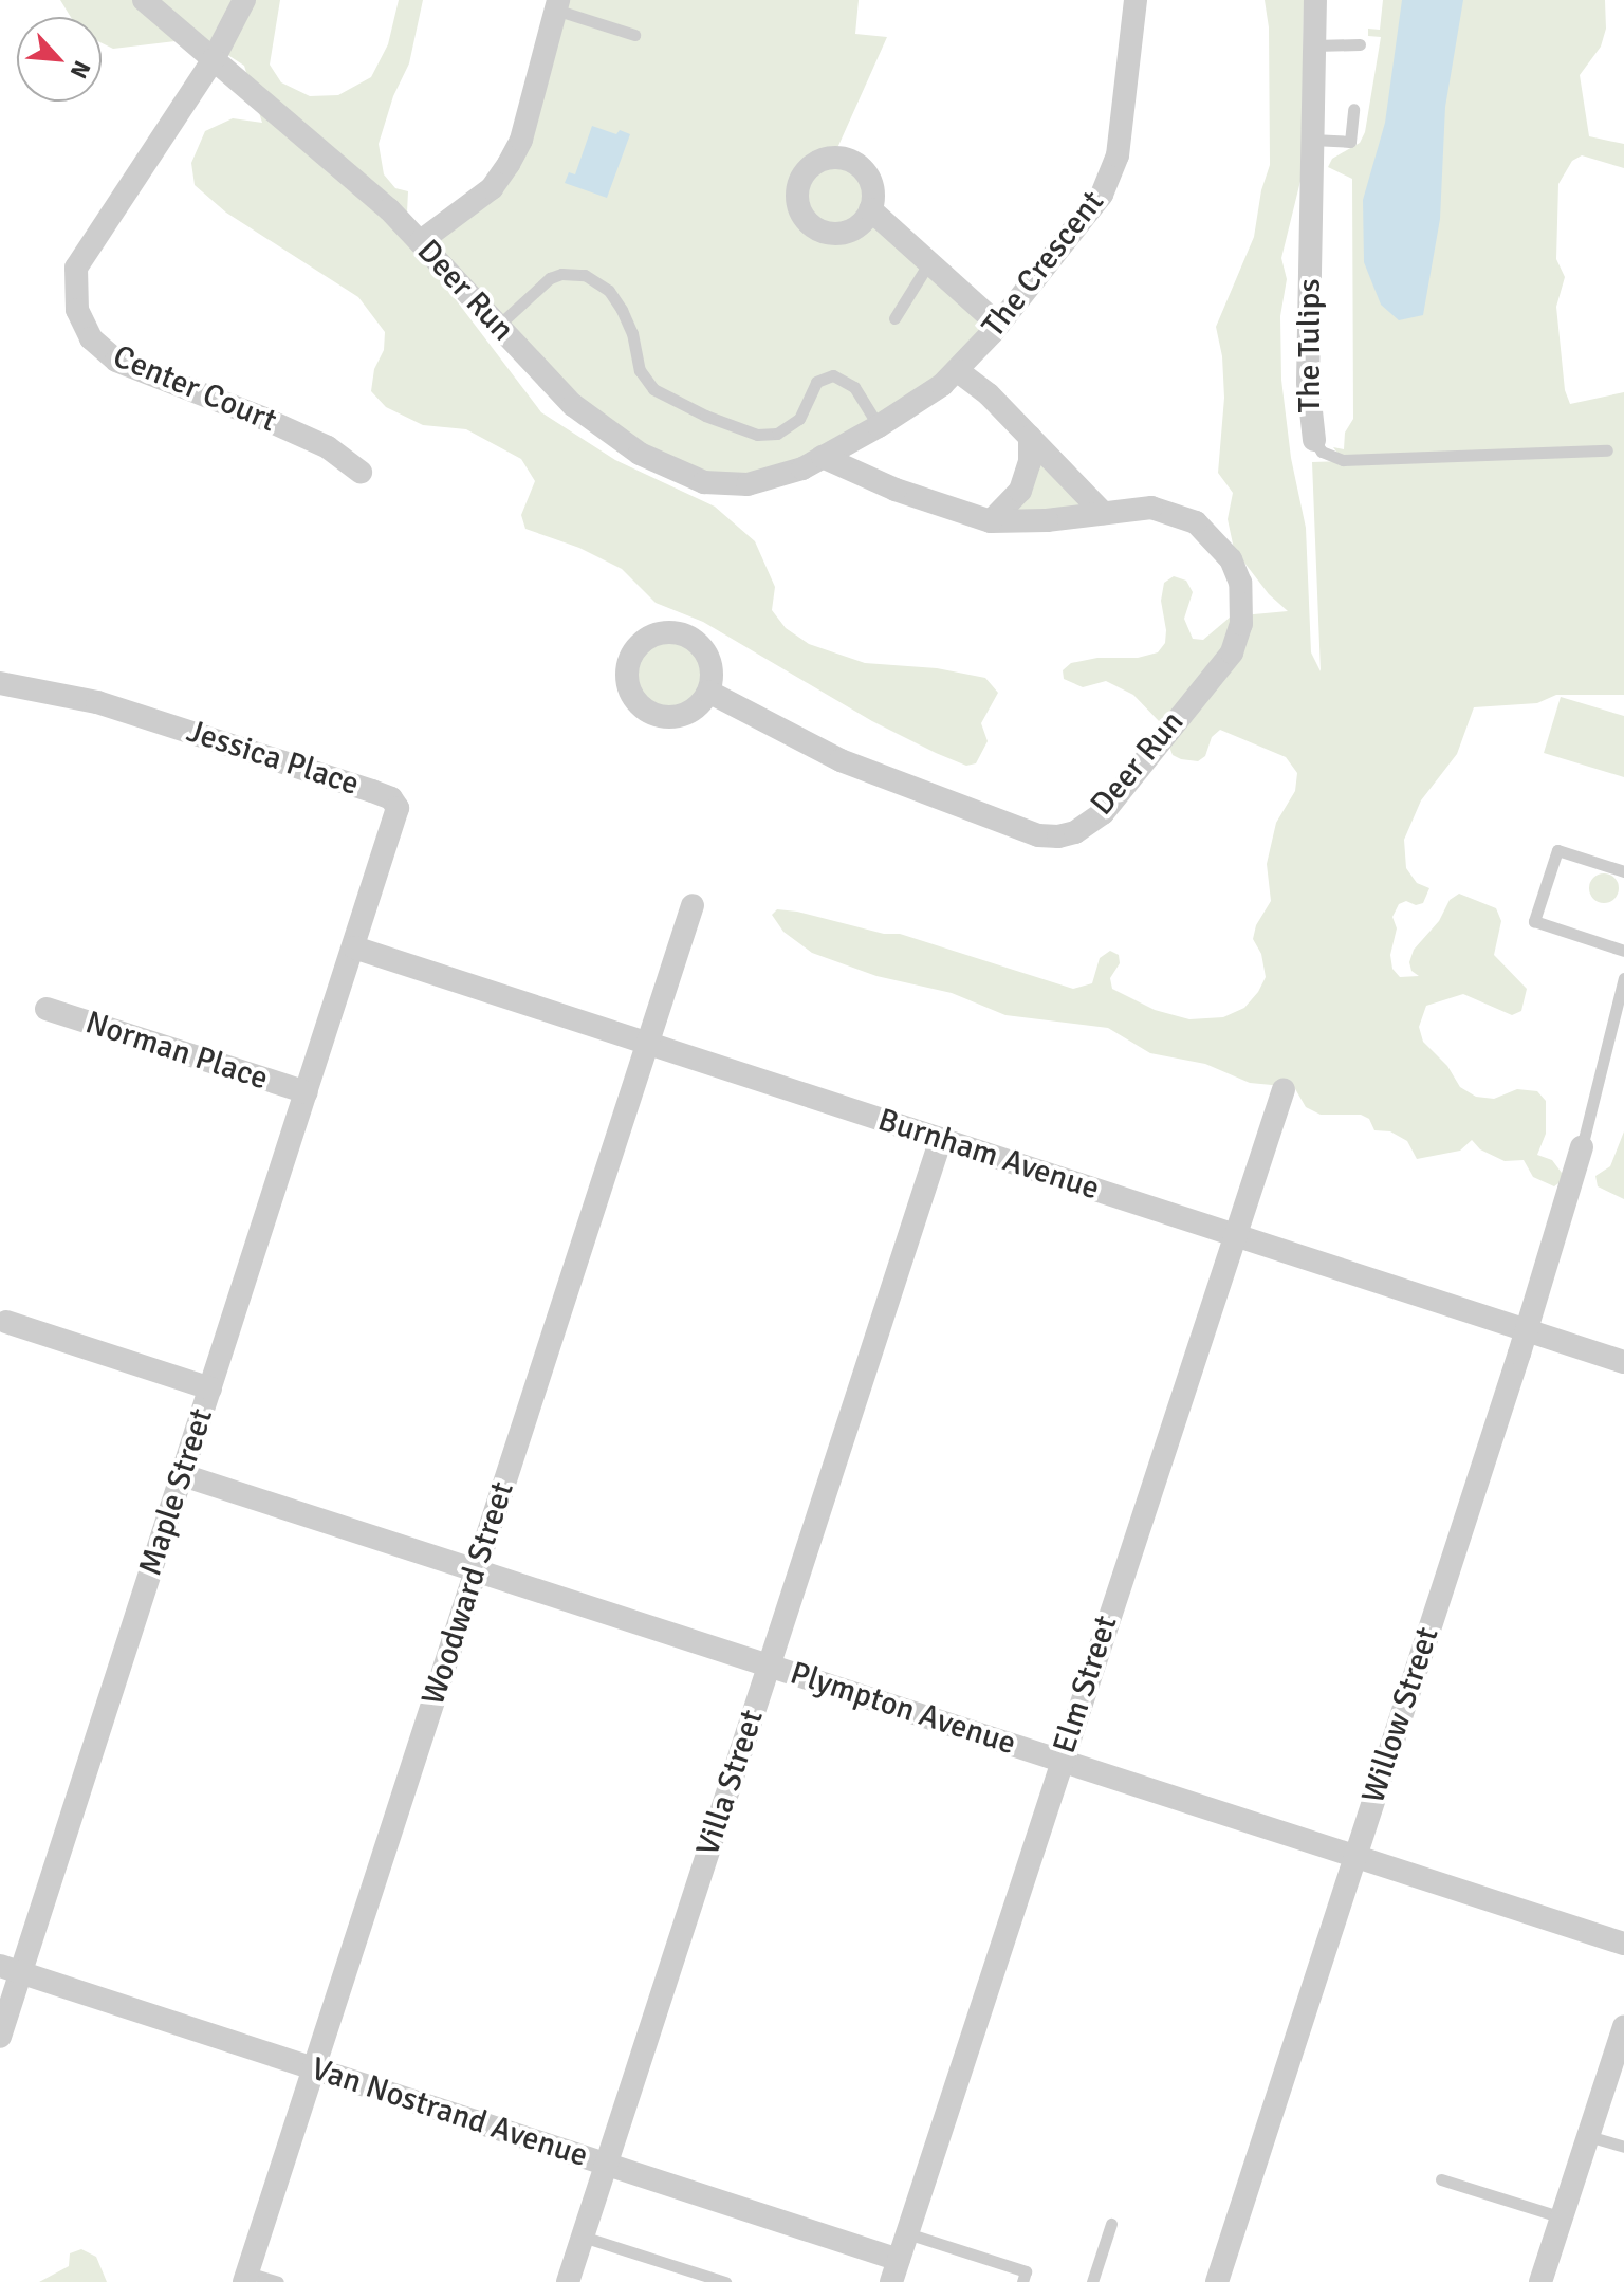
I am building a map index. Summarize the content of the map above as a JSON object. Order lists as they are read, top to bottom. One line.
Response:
{"streets":{"street":["The Crescent","Deer Run","The Tulips","Center Court","Jessica Place","Norman Place","Burnham Avenue","Maple Street","Woodward Street","Elm Street","Plympton Avenue","Willow Street","Villa Street","Van Nostrand Avenue"]},"crossings":[["The Crescent","Deer Run"],["Deer Run","Center Court"],["Jessica Place","Burnham Avenue"],["Jessica Place","Maple Street"],["Norman Place","Maple Street"],["Burnham Avenue","Maple Street"],["Burnham Avenue","Woodward Street"],["Burnham Avenue","Elm Street"],["Burnham Avenue","Willow Street"],["Burnham Avenue","Villa Street"],["Maple Street","Plympton Avenue"],["Maple Street","Van Nostrand Avenue"],["Woodward Street","Plympton Avenue"],["Woodward Street","Van Nostrand Avenue"],["Elm Street","Plympton Avenue"],["Elm Street","Van Nostrand Avenue"],["Plympton Avenue","Willow Street"],["Plympton Avenue","Villa Street"],["Villa Street","Van Nostrand Avenue"]],"north":"bottom right"}
